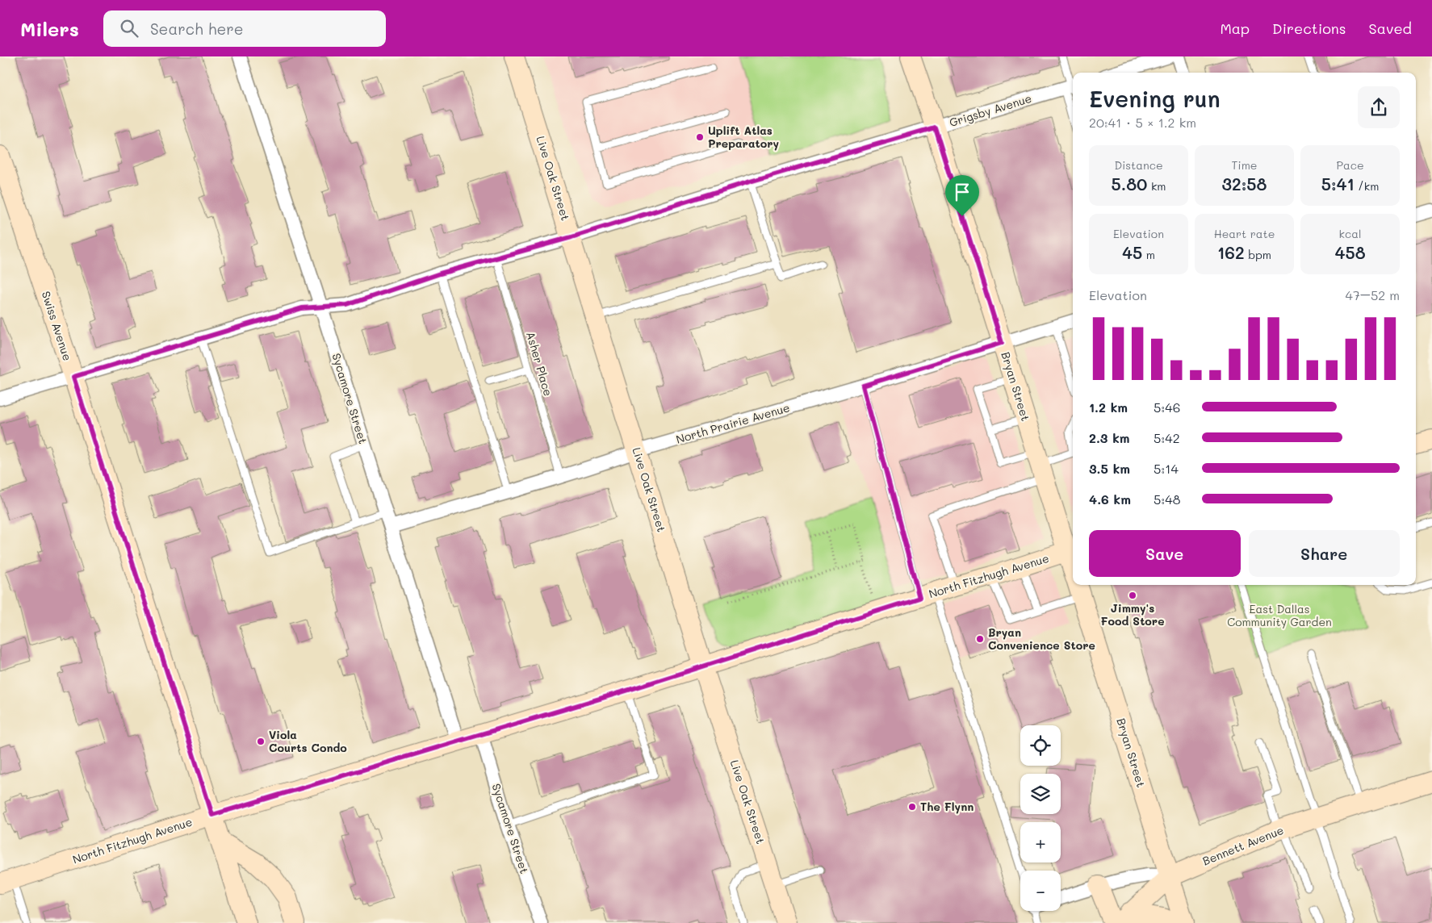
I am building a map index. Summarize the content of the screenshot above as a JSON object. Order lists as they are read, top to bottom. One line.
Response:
{"streets":{"street":["Grigsby Avenue","Live Oak Street","Swiss Avenue","Bryan Street","Sycamore Street","North Prairie Avenue","North Fitzhugh Avenue","Bennett Avenue"],"lane":["Asher Place"]},"crossings":[["Grigsby Avenue","Live Oak Street"],["Grigsby Avenue","Swiss Avenue"],["Grigsby Avenue","Asher Place"],["Grigsby Avenue","Bryan Street"],["Grigsby Avenue","Sycamore Street"],["Live Oak Street","North Prairie Avenue"],["Live Oak Street","North Fitzhugh Avenue"],["Swiss Avenue","North Fitzhugh Avenue"],["Asher Place","North Prairie Avenue"],["Bryan Street","North Prairie Avenue"],["Bryan Street","North Fitzhugh Avenue"],["Bryan Street","Bennett Avenue"],["Sycamore Street","North Prairie Avenue"],["Sycamore Street","North Fitzhugh Avenue"]],"parks":["East Dallas Community Garden"],"places":["Uplift Atlas Preparatory","Jimmy's Food Store","Bryan Convenience Store","Viola Courts Condo","The Flynn"],"page":{"header":"Milers","search":"Search here","nav":["Map","Directions","Saved"],"heading":["Evening run","20:41 · 5 × 1.2 km"],"stats":[["Distance","5.80 km"],["Time","32:58"],["Pace","5:41 /km"],["Elevation","45 m"],["Heart rate","162 bpm"],["kcal","458"]],"chart":["Elevation","47–52 m"],"list":[{"name":"1.2 km","note":"5:46"},{"name":"2.3 km","note":"5:42"},{"name":"3.5 km","note":"5:14"},{"name":"4.6 km","note":"5:48"}],"buttons":["Save","Share"],"map_buttons":["+","−"]}}
